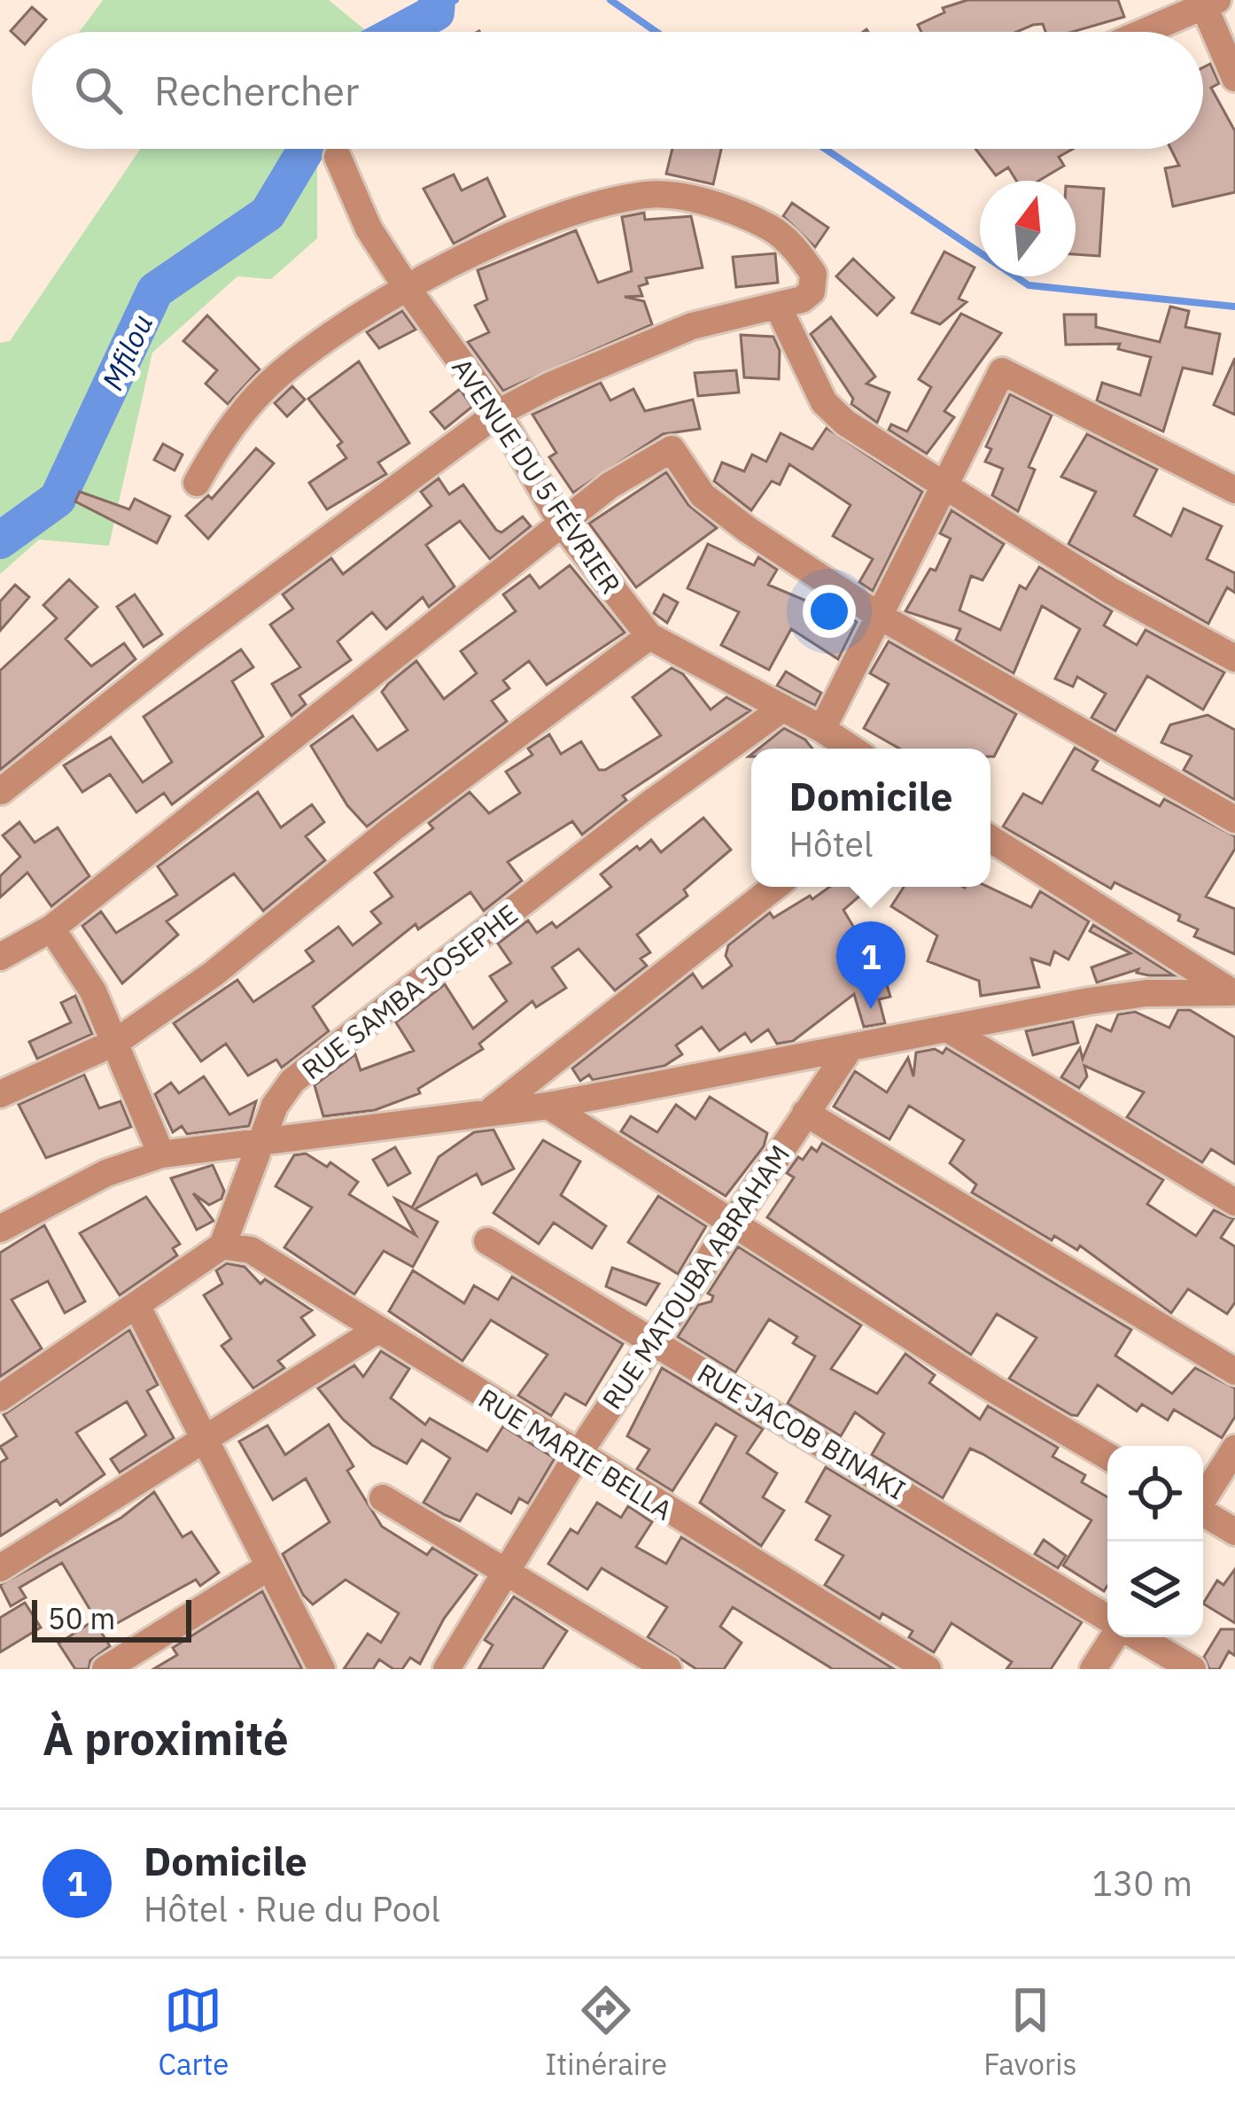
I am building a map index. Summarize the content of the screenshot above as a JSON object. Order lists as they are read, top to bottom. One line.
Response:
{"streets":{"street":["AVENUE DU 5 FÉVRIER","RUE SAMBA JOSEPHE","RUE MATOUBA ABRAHAM","RUE JACOB BINAKI","RUE MARIE BELLA"]},"crossings":[["AVENUE DU 5 FÉVRIER","RUE SAMBA JOSEPHE"],["RUE SAMBA JOSEPHE","RUE MARIE BELLA"],["RUE MATOUBA ABRAHAM","RUE JACOB BINAKI"],["RUE MATOUBA ABRAHAM","RUE MARIE BELLA"]],"water":["Mfilou"],"scale_bar":"50 m","north":"top","page":{"search":"Rechercher","popup":["Domicile","Hôtel"],"pins":"1","scale":"50 m","heading":"À proximité","list":[{"mark":"1","name":"Domicile","note":"Hôtel · Rue du Pool","value":"130 m"}],"nav":["Carte","Itinéraire","Favoris"]}}
